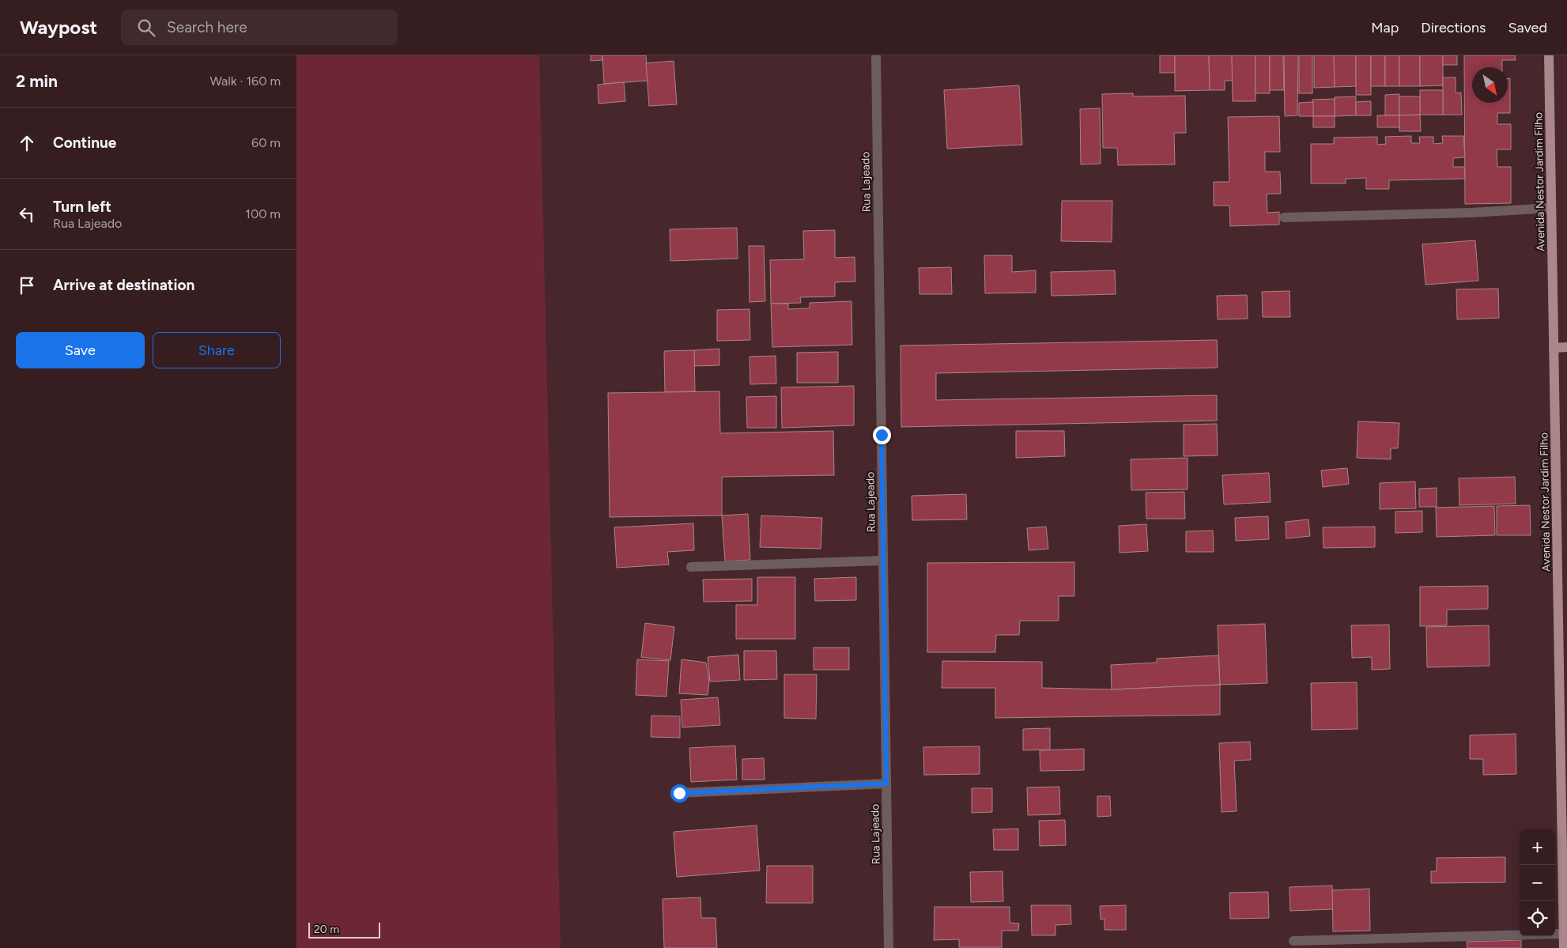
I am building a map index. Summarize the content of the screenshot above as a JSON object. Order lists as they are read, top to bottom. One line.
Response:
{"streets":{"main road":["Avenida Nestor Jardim Filho"],"street":["Rua Lajeado"]},"scale_bar":"20 m","north":"bottom right","page":{"header":"Waypost","search":"Search here","nav":["Map","Directions","Saved"],"heading":["2 min","Walk · 160 m"],"list":[["Continue","60 m"],["Turn left","Rua Lajeado","100 m"],"Arrive at destination"],"buttons":["Save","Share"],"map_buttons":["+","−"],"scale":"20 m"}}
